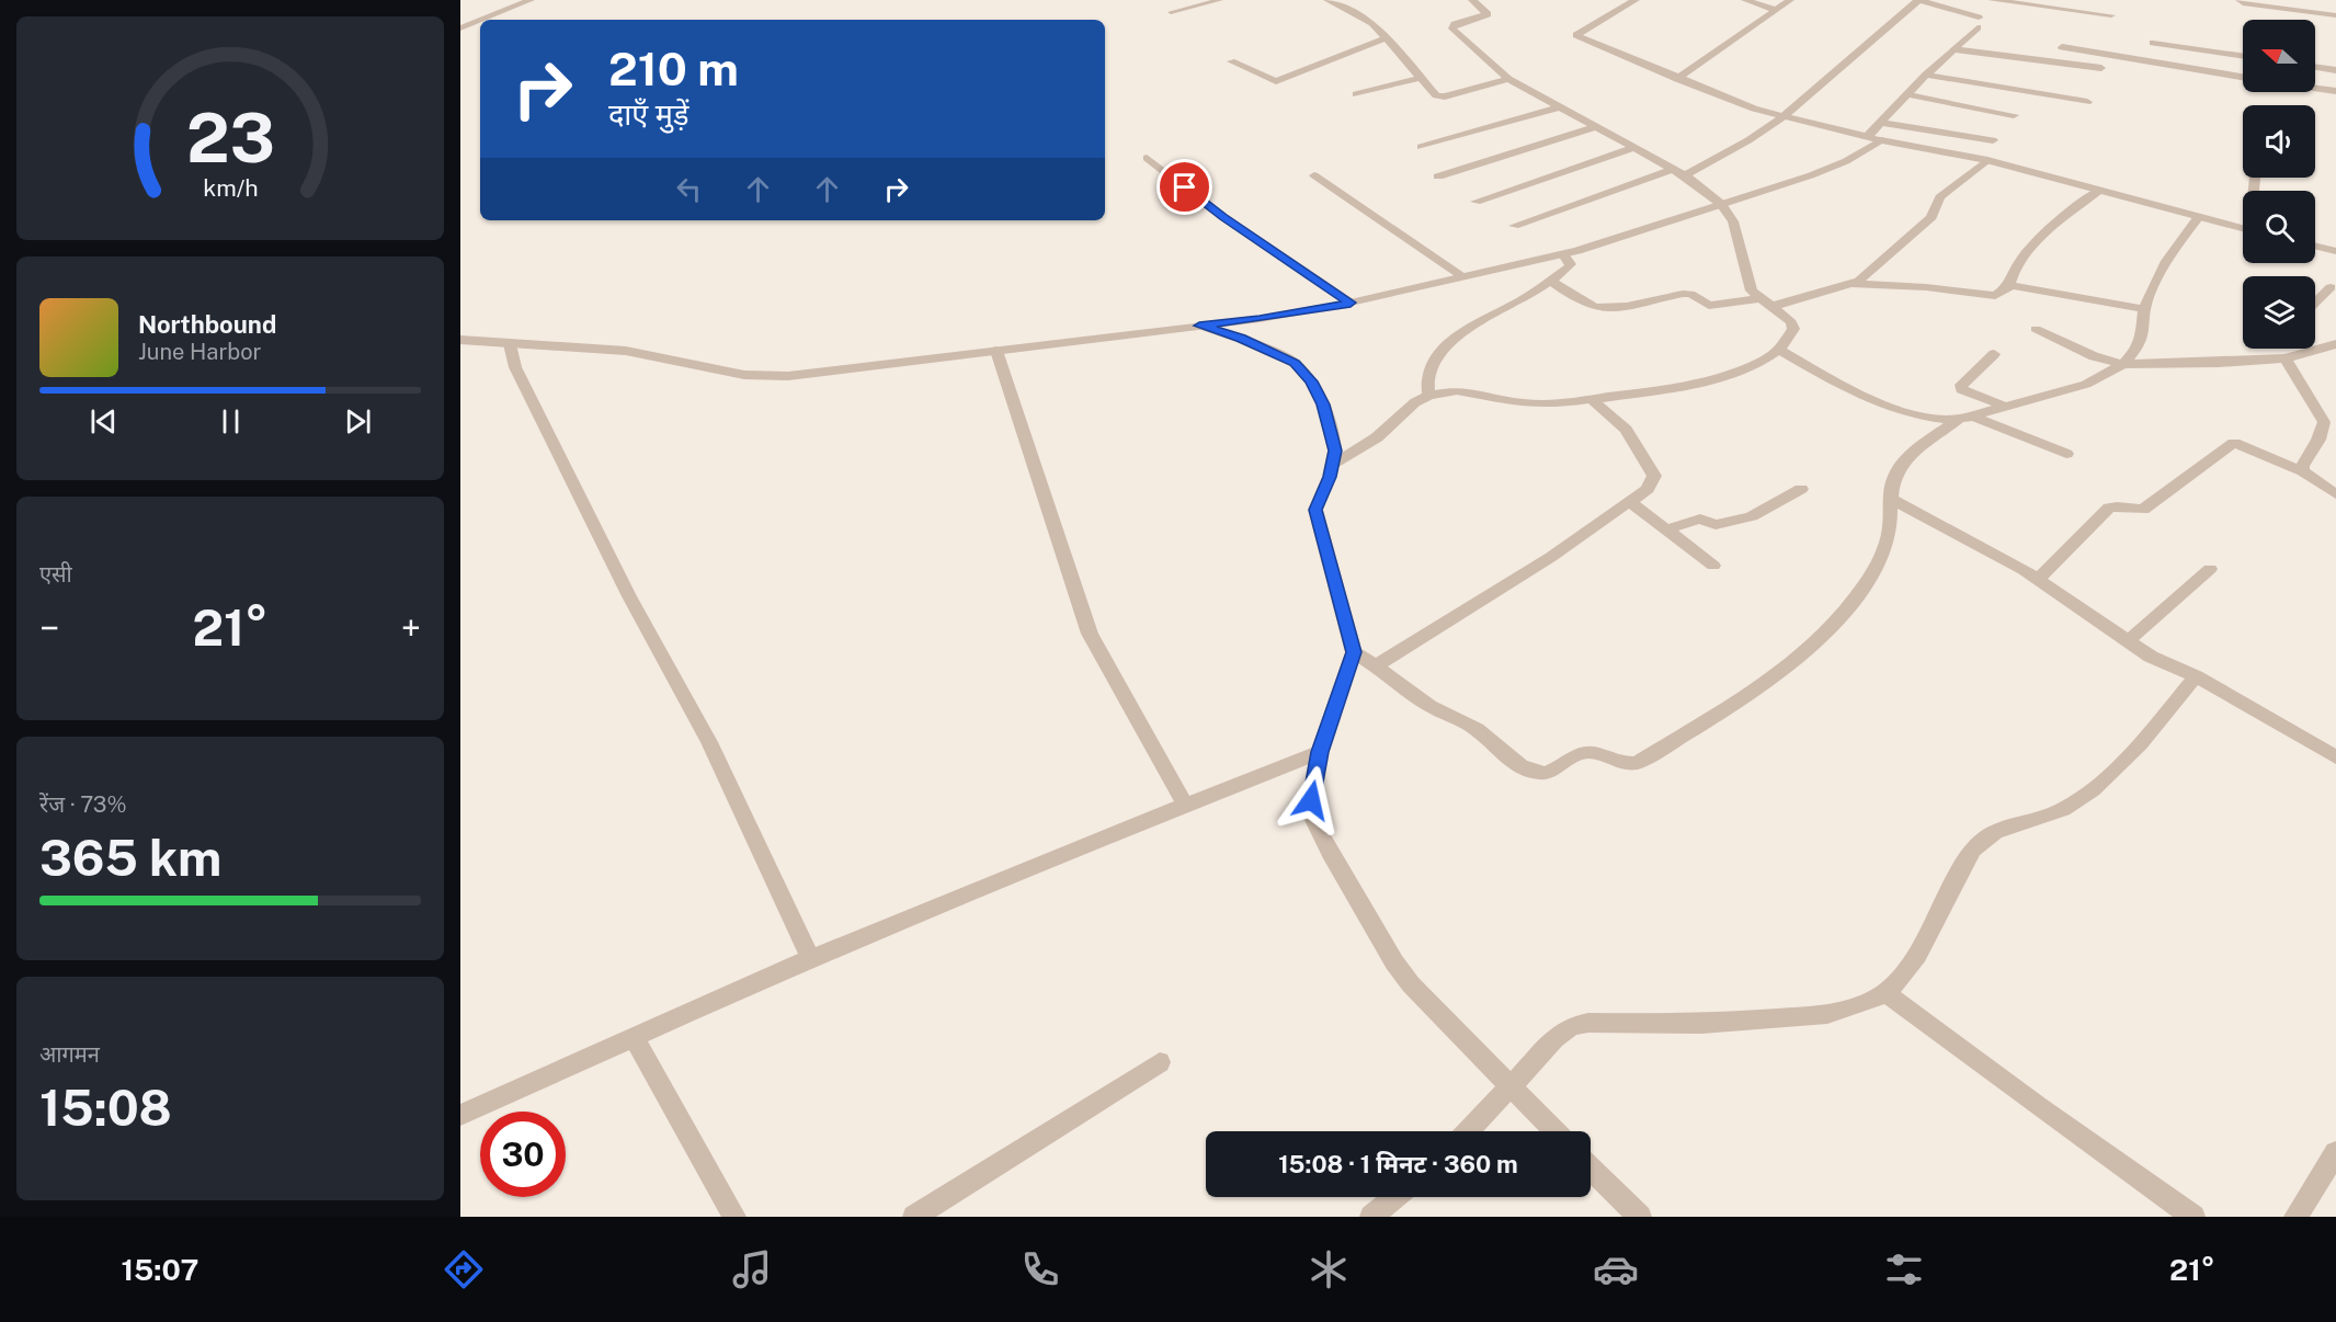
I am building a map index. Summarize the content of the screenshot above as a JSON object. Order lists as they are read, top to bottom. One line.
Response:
{"north":"left","page":{"turn":["210 m","दाएँ मुड़ें"],"song":["Northbound","June Harbor"],"tile":["एसी",["रेंज · 73%","365 km"],["आगमन","15:08"]],"heat":["−","21°","+"],"limit":"30","trip":"15:08 · 1 मिनट · 360 m","tabs":["15:07","21°"],"gauge":["23","km/h"]}}
